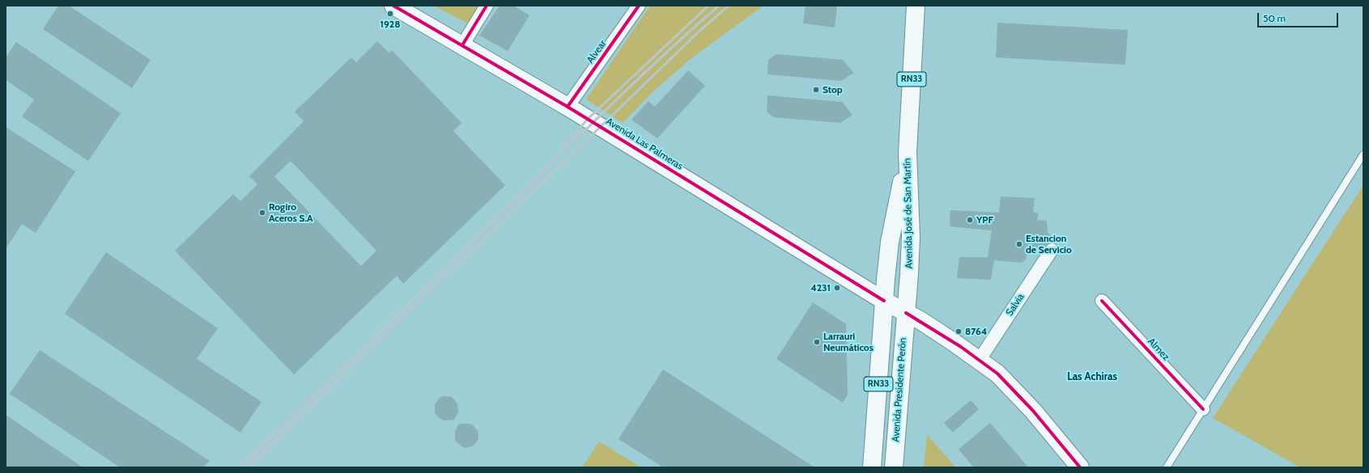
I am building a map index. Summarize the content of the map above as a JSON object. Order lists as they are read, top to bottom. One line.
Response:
{"streets":{"main road":["RN33","Avenida Las Palmeras","Avenida José de San Martín","Avenida Presidente Perón"],"street":["Alvear","Salvia","Almez"]},"crossings":[["Alvear","Avenida Las Palmeras"],["RN33","Avenida Las Palmeras"],["RN33","Avenida José de San Martín"],["Avenida Las Palmeras","Avenida José de San Martín"],["Avenida Las Palmeras","Salvia"],["Avenida Las Palmeras","Avenida Presidente Perón"],["Avenida José de San Martín","Avenida Presidente Perón"]],"districts":["Las Achiras"],"places":["1928","Stop","Rogiro Aceros S.A","YPF","Estancion de Servicio","4231","8764","Larrauri Neumáticos"],"scale_bar":"50 m"}
